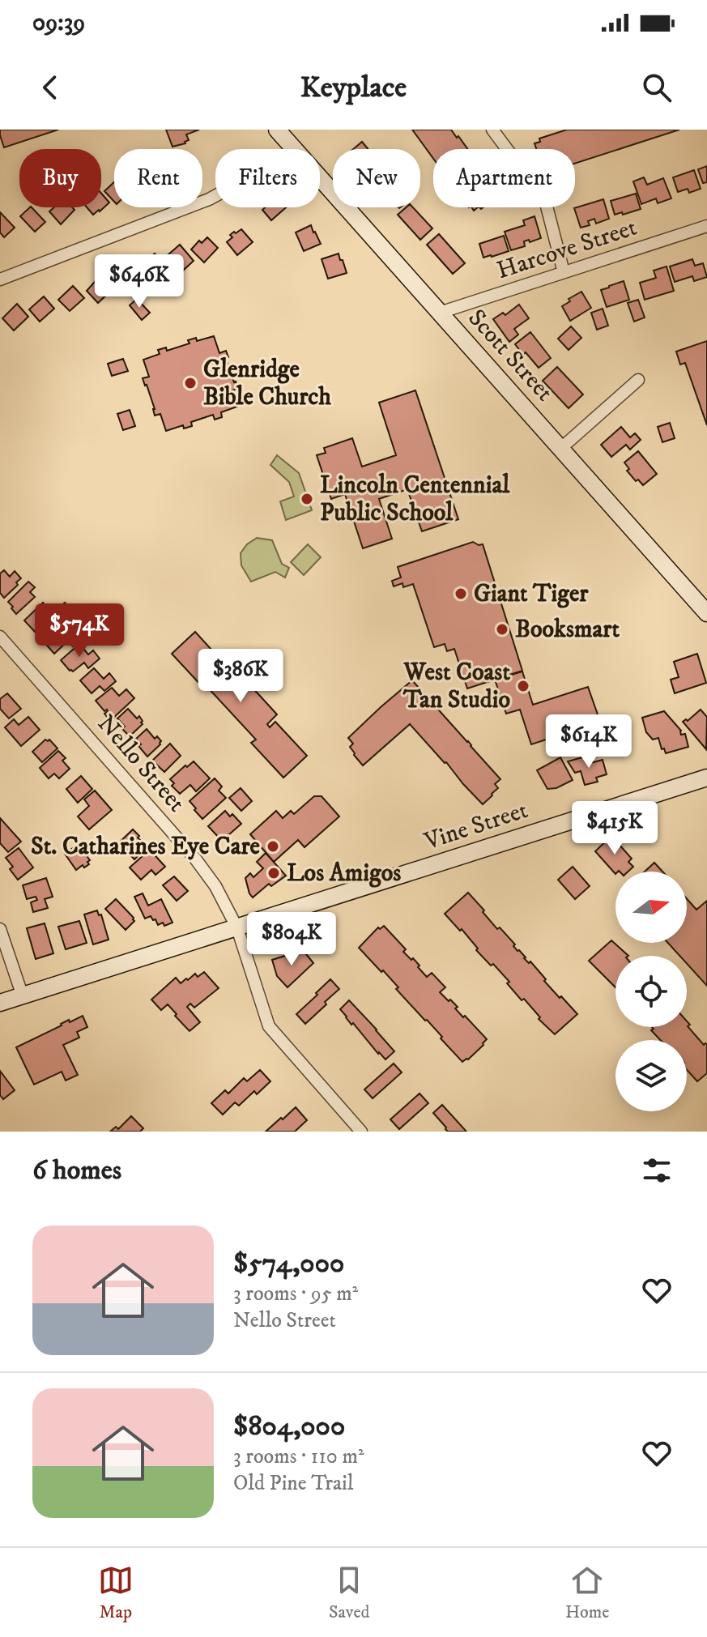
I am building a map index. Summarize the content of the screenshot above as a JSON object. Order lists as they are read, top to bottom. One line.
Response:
{"streets":{"street":["Harcove Street","Scott Street","Nello Street","Vine Street"]},"crossings":[["Harcove Street","Scott Street"],["Nello Street","Vine Street"]],"places":["Glenridge Bible Church","Lincoln Centennial Public School","Giant Tiger","Booksmart","West Coast Tan Studio","St. Catharines Eye Care","Los Amigos"],"north":"right","page":{"status":"09:39","header":"Keyplace","chip":["Buy","Rent","Filters","New","Apartment"],"price":["$646K","$574K","$386K","$614K","$415K","$804K"],"heading":"6 homes","list":[{"name":"$574,000","note":"3 rooms · 95 m² · Nello Street"},{"name":"$804,000","note":"3 rooms · 110 m² · Old Pine Trail"}],"tabs":["Map","Saved","Home"]}}
